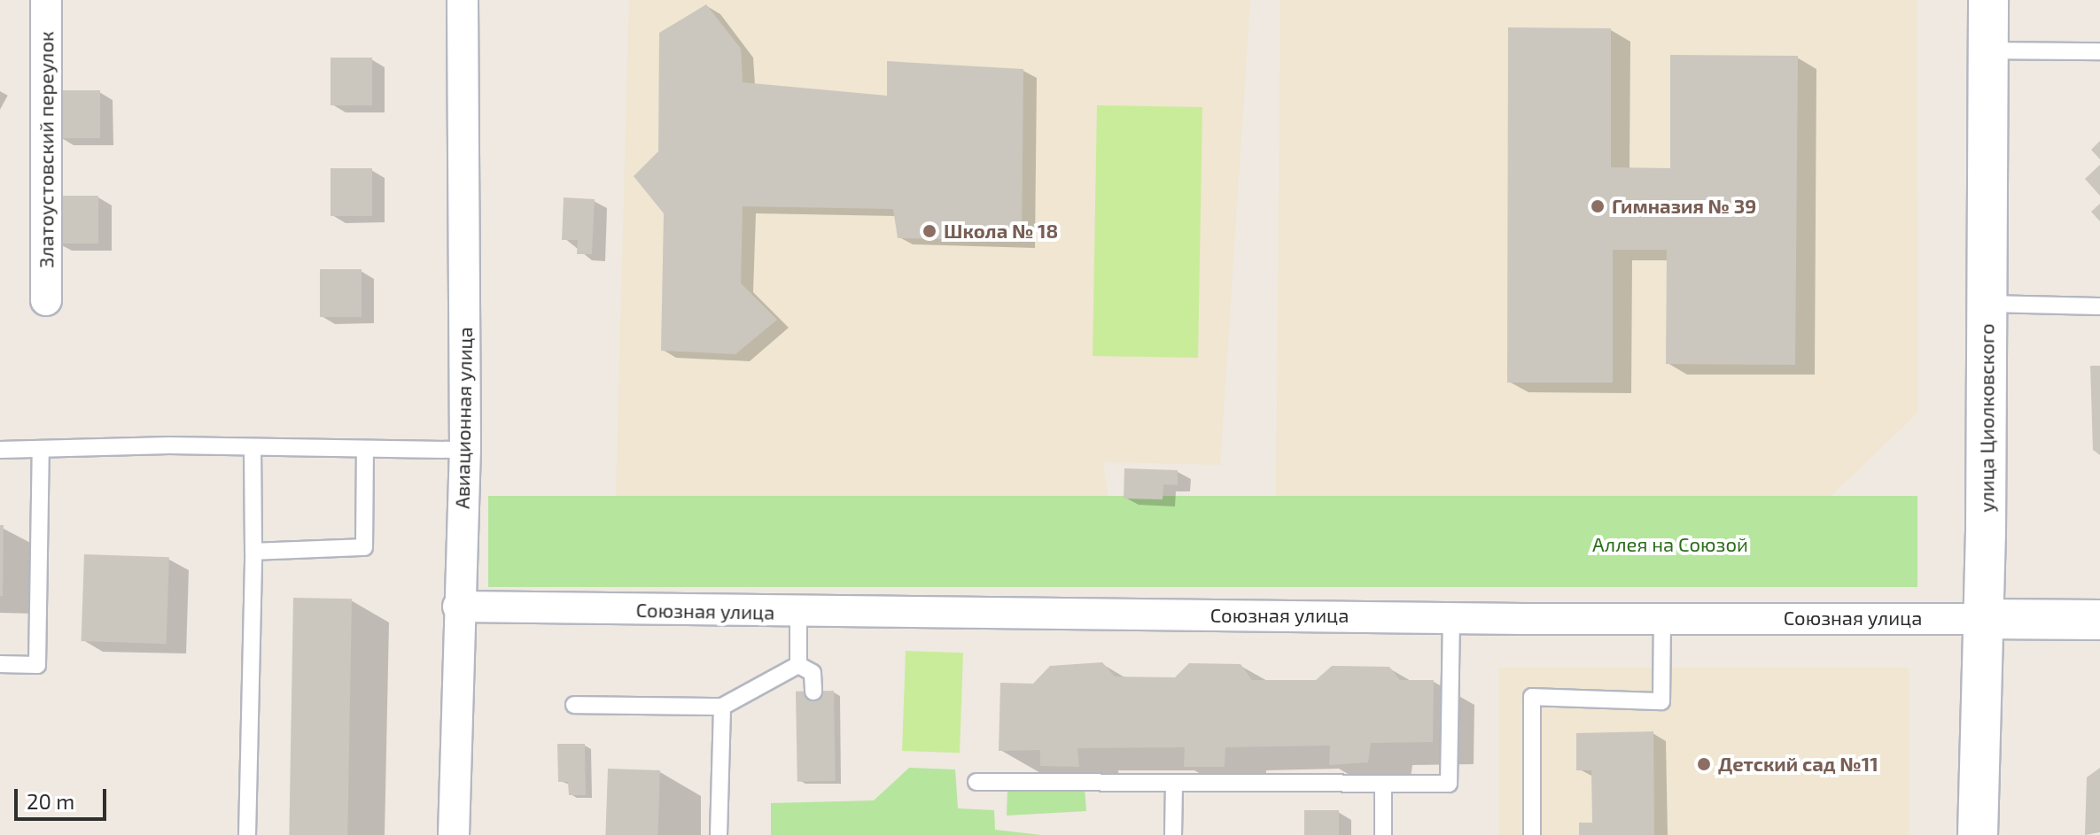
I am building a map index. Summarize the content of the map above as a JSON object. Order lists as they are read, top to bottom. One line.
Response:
{"streets":{"street":["Златоустовский переулок","Авиационная улица","улица Циолковского","Союзная улица"]},"crossings":[["Авиационная улица","Союзная улица"],["улица Циолковского","Союзная улица"]],"parks":["Аллея на Союзой"],"places":["Гимназия № 39","Школа № 18","Детский сад №11"],"scale_bar":"20 m"}
